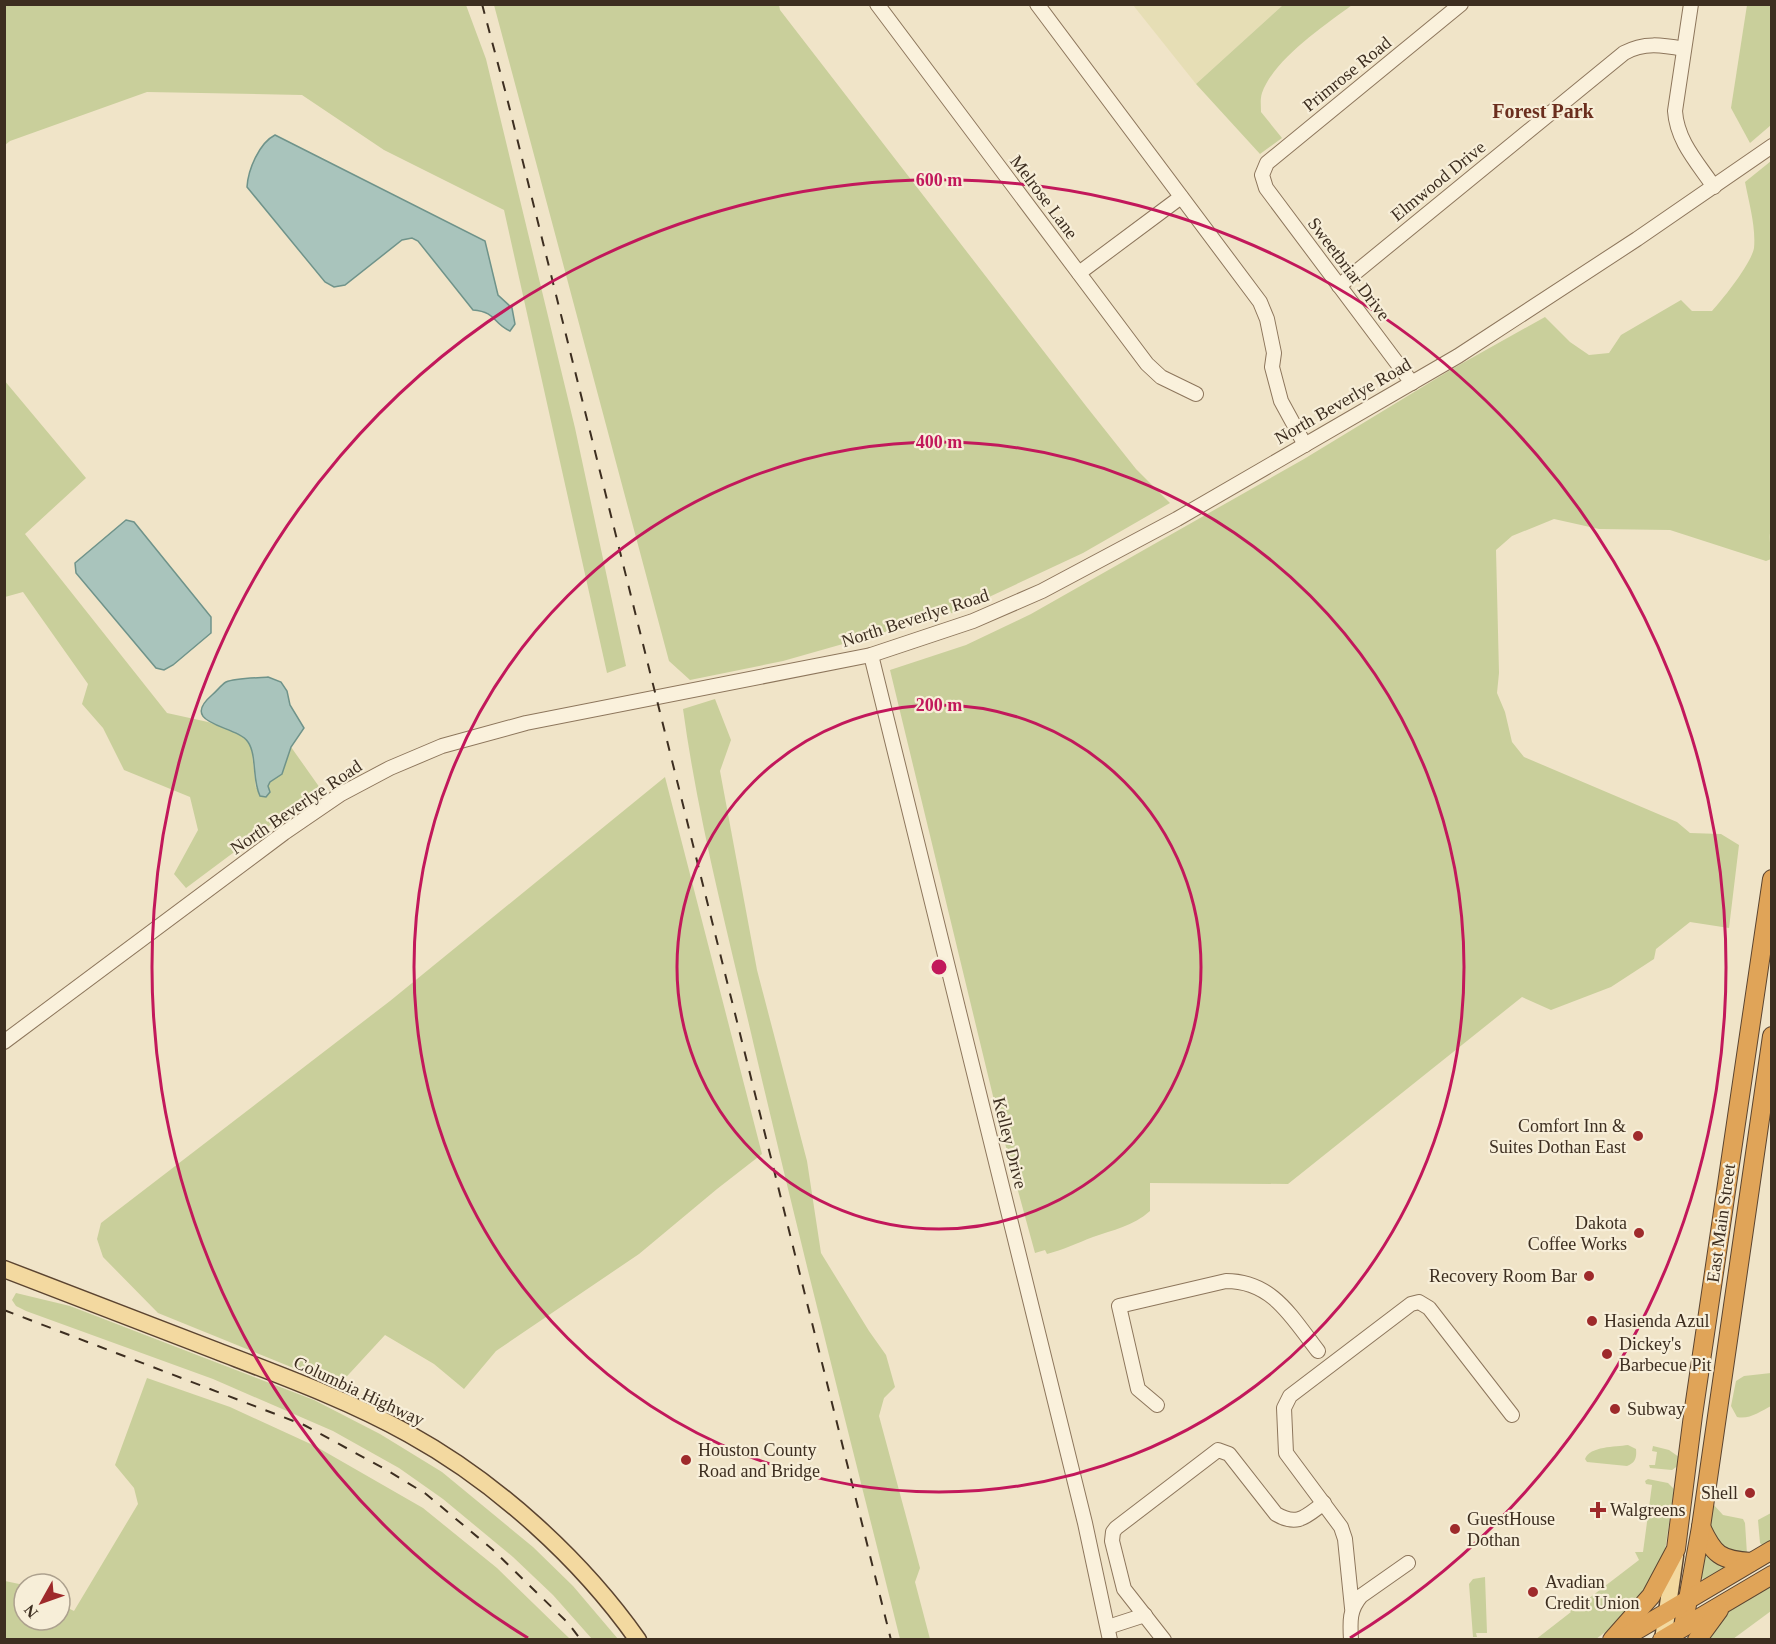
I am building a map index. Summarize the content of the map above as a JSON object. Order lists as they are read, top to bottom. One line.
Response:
{"streets":{"highway":["East Main Street"],"main road":["Columbia Highway"],"street":["Primrose Road","Elmwood Drive","Melrose Lane","Sweetbriar Drive","North Beverlye Road","Kelley Drive"]},"crossings":[["Primrose Road","Sweetbriar Drive"],["Elmwood Drive","Sweetbriar Drive"],["Sweetbriar Drive","North Beverlye Road"],["North Beverlye Road","Kelley Drive"]],"districts":["Forest Park"],"places":{"other":["Comfort Inn & Suites Dothan East","Dakota Coffee Works","Recovery Room Bar","Hasienda Azul","Dickey's Barbecue Pit","Subway","Houston County Road and Bridge","Shell","GuestHouse Dothan","Avadian Credit Union"],"health":["Walgreens"]},"north":"bottom left","rings":["600 m","400 m","200 m"]}
